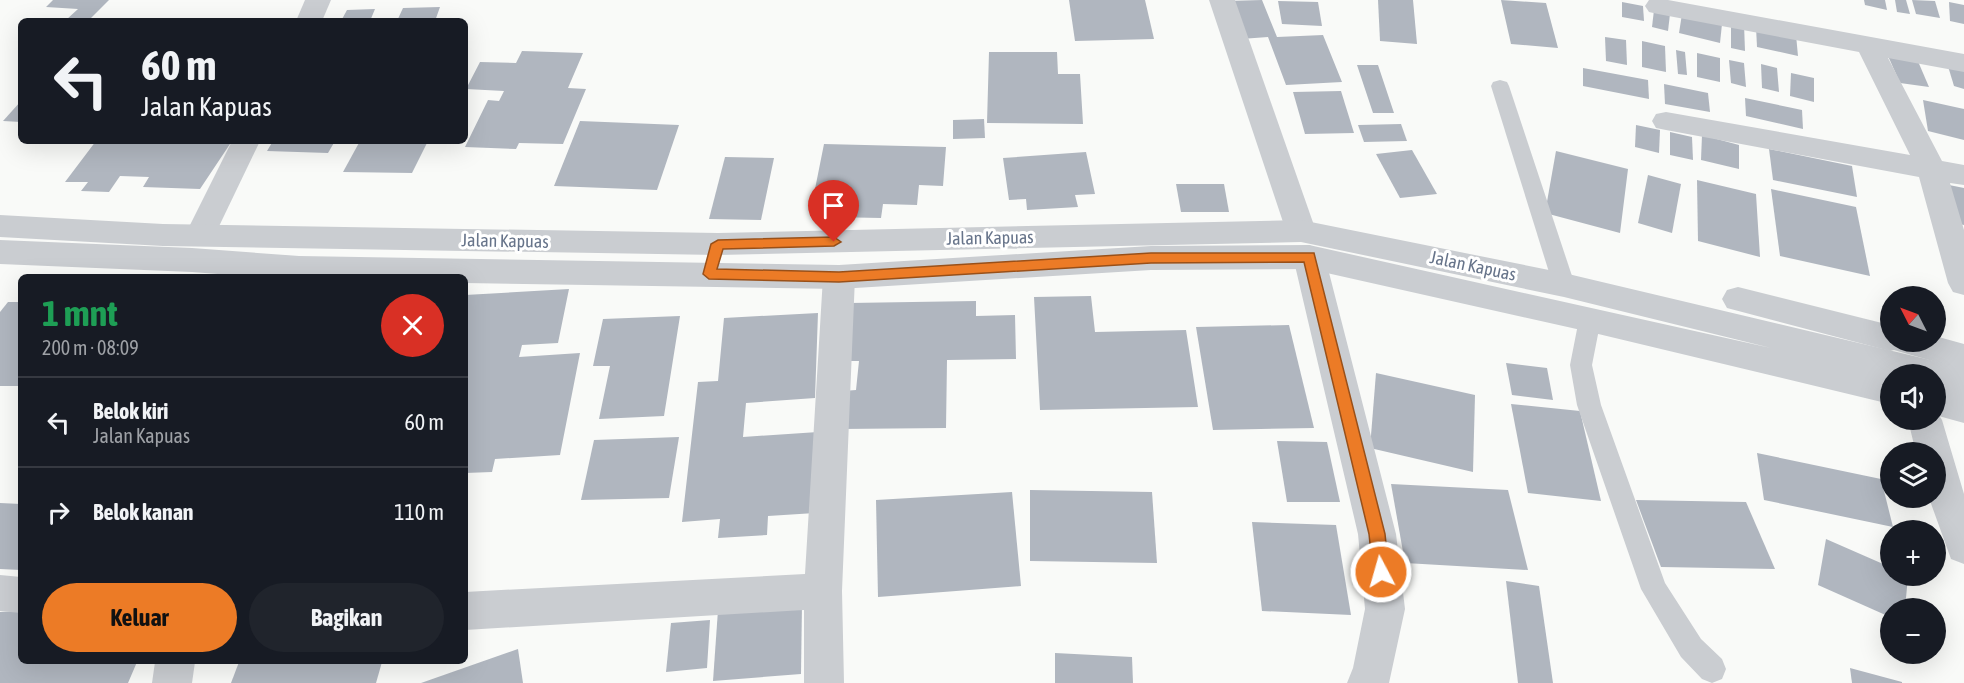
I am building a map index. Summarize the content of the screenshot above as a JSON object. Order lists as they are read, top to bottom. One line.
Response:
{"streets":{"street":["Jalan Kapuas"]},"north":"top left","page":{"turn":["60 m","Jalan Kapuas"],"heading":["1 mnt","200 m · 08:09"],"map_buttons":["+","−"],"list":[{"name":"Belok kiri","note":"Jalan Kapuas","value":"60 m"},{"name":"Belok kanan","value":"110 m"}],"buttons":["Keluar","Bagikan"]}}
